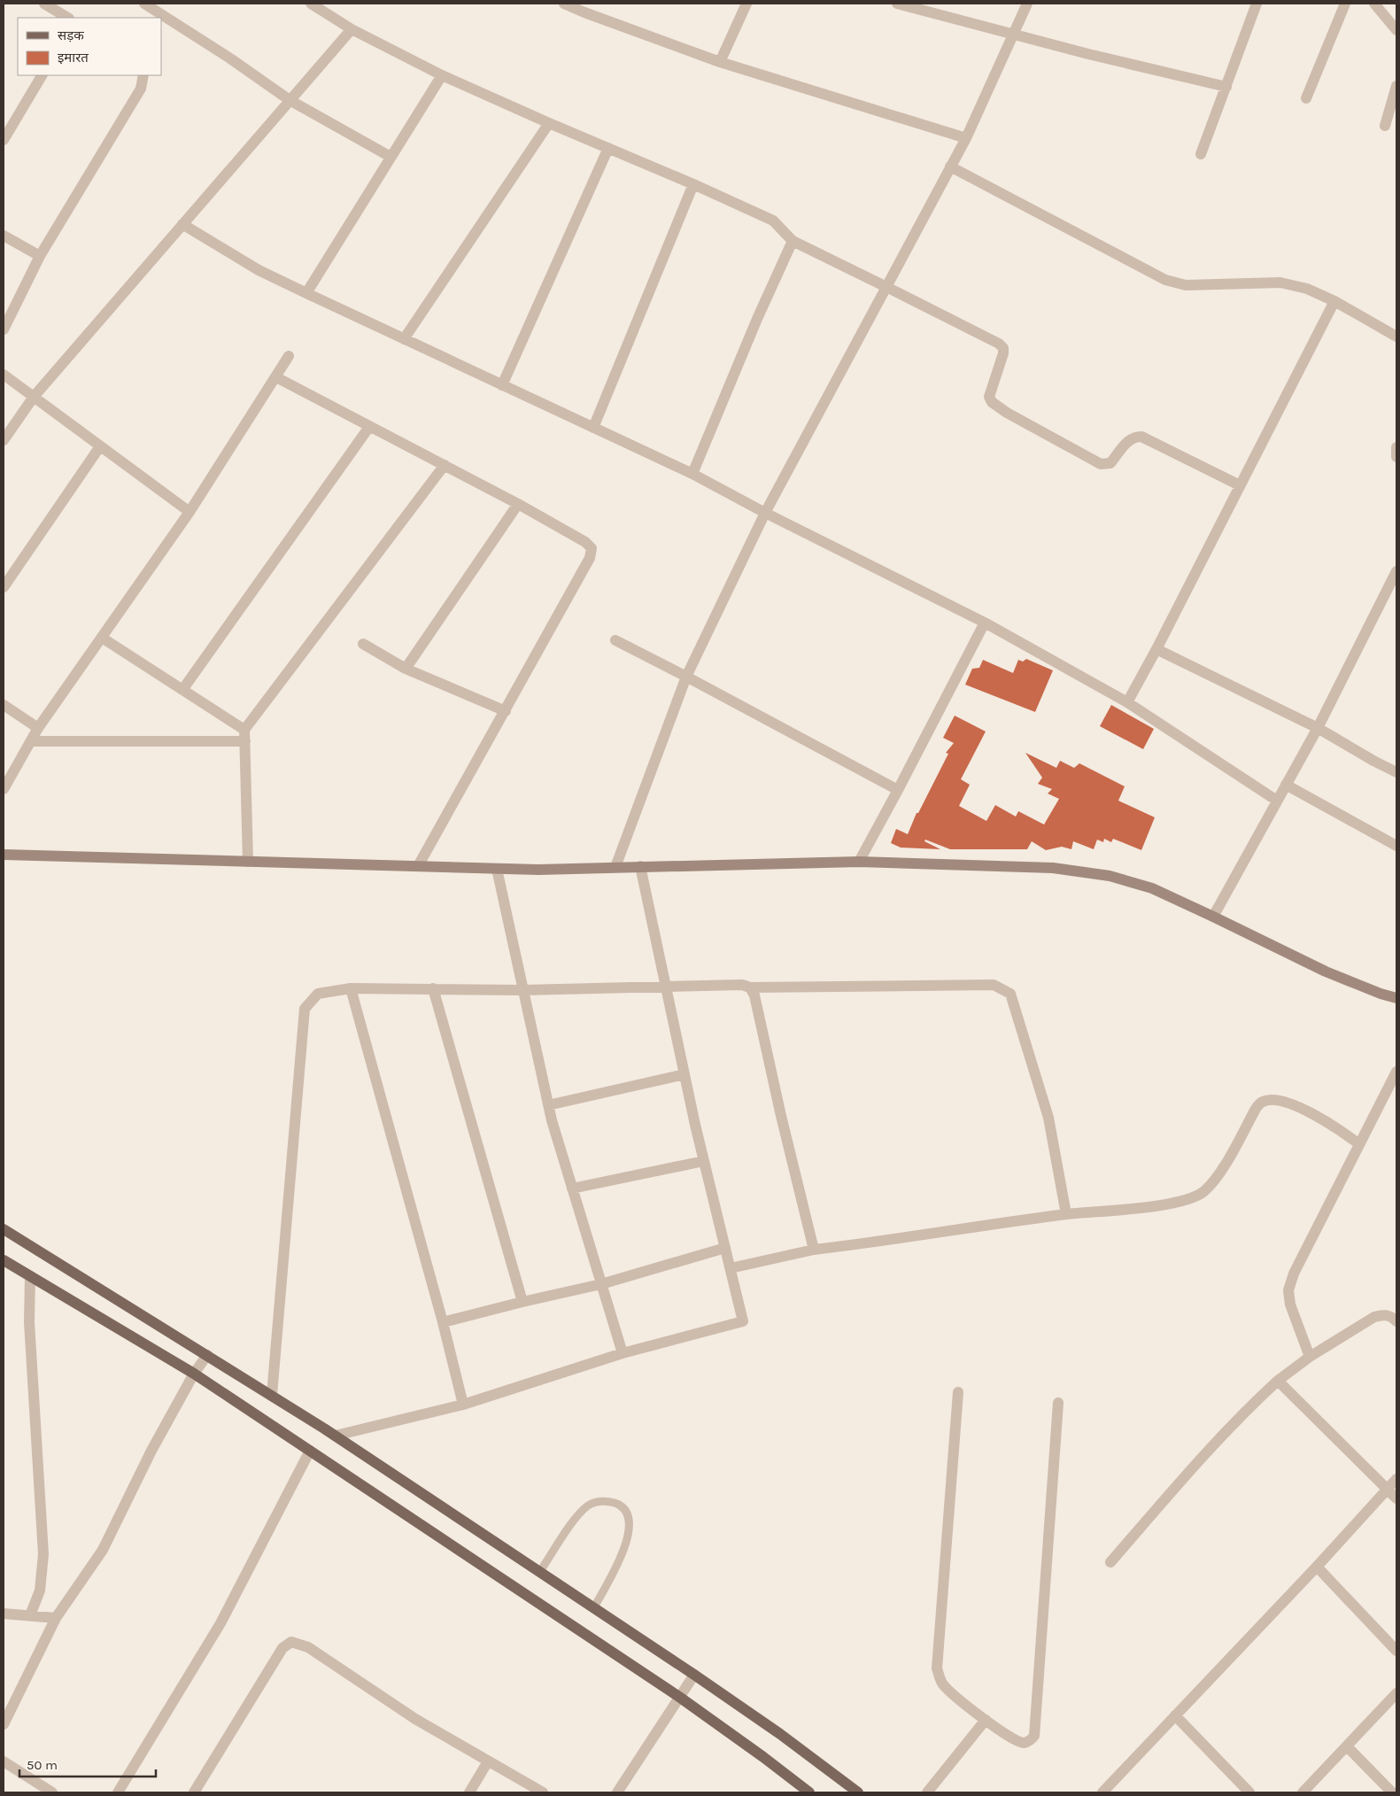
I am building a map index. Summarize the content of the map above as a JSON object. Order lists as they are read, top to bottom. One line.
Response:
{"legend":["सड़क","इमारत"],"scale_bar":"50 m"}
